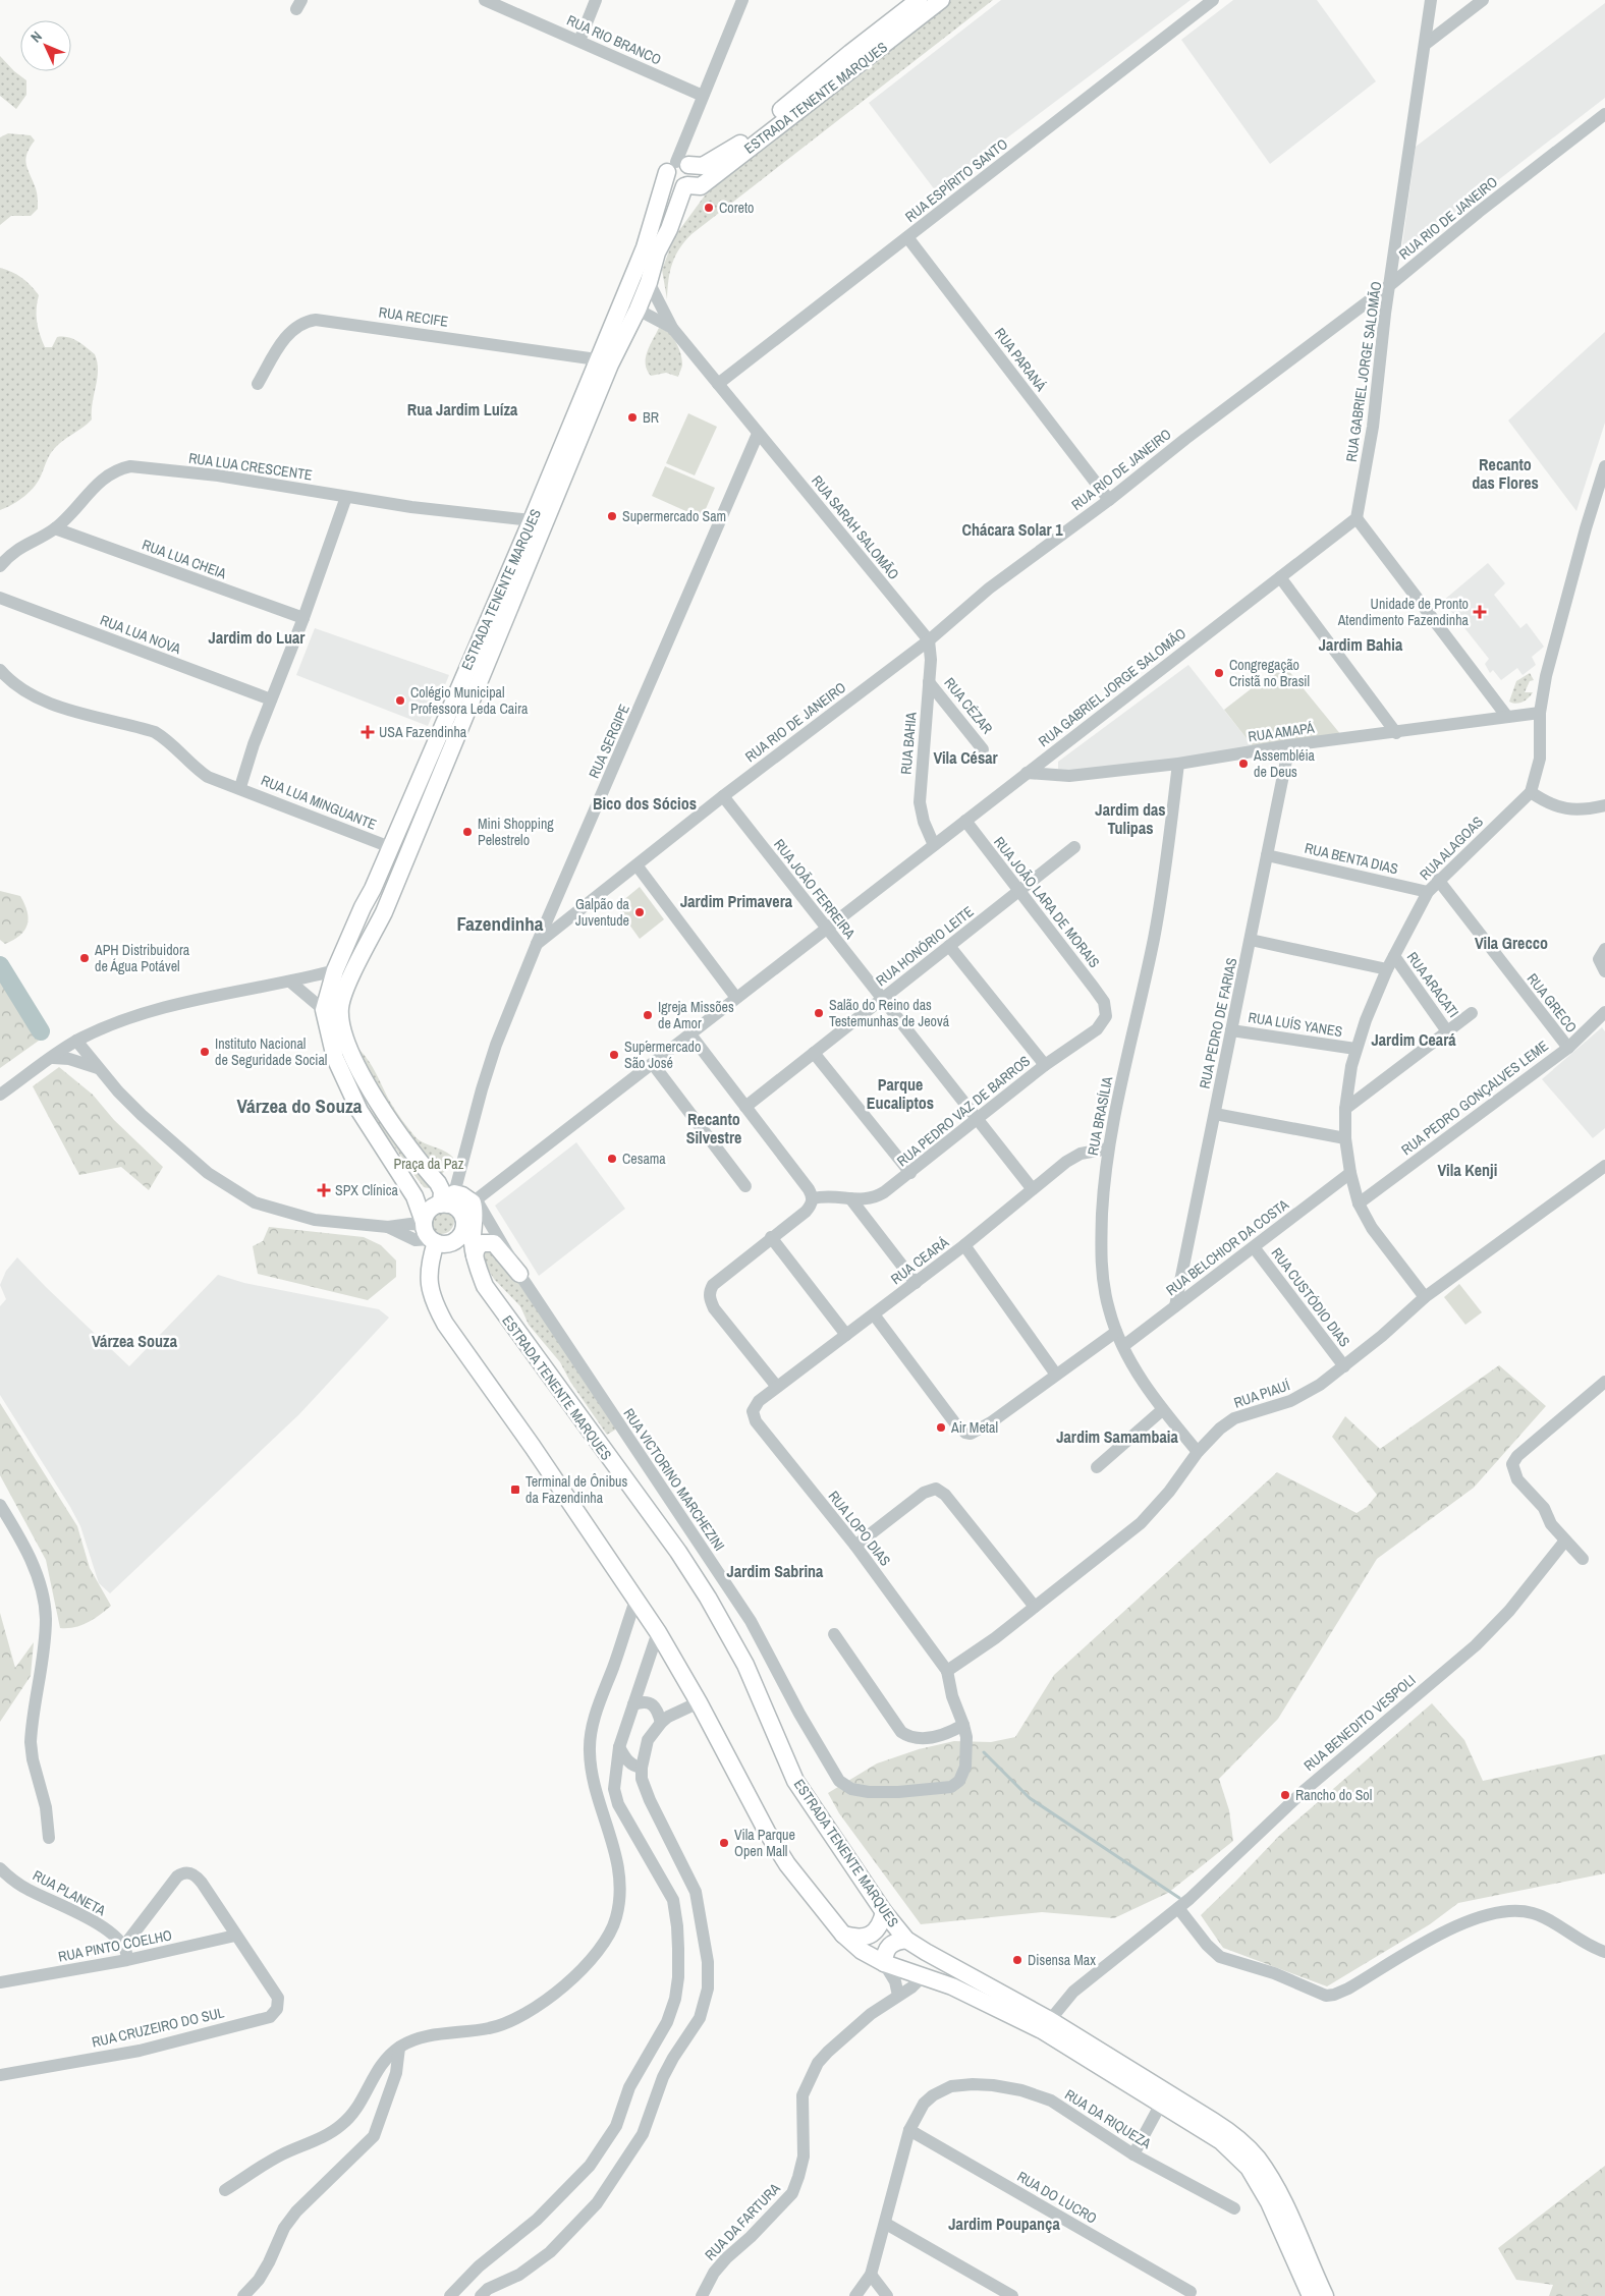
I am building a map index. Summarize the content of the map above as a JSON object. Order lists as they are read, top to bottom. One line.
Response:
{"streets":{"main road":["ESTRADA TENENTE MARQUES"],"street":["RUA RIO BRANCO","RUA ESPÍRITO SANTO","RUA RIO DE JANEIRO","RUA RECIFE","RUA PARANÁ","RUA GABRIEL JORGE SALOMÃO","RUA LUA CRESCENTE","RUA SARAH SALOMÃO","RUA LUA CHEIA","RUA LUA NOVA","RUA CÉZAR","RUA AMAPÁ","RUA SERGIPE","RUA BAHIA","RUA LUA MINGUANTE","RUA ALAGOAS","RUA BENTA DIAS","RUA JOÃO FERREIRA","RUA JOÃO LARA DE MORAIS","RUA HONÓRIO LEITE","RUA ARACATI","RUA GRECO","RUA PEDRO DE FARIAS","RUA LUÍS YANES","RUA PEDRO GONÇALVES LEME","RUA PEDRO VAZ DE BARROS","RUA BRASÍLIA","RUA BELCHIOR DA COSTA","RUA CEARÁ","RUA CUSTÓDIO DIAS","RUA PIAUÍ","RUA VICTORINO MARCHEZINI","RUA LOPO DIAS","RUA BENEDITO VESPOLI","RUA PLANETA","RUA PINTO COELHO","RUA CRUZEIRO DO SUL","RUA DA RIQUEZA","RUA DO LUCRO","RUA DA FARTURA"]},"crossings":[["ESTRADA TENENTE MARQUES","RUA RECIFE"],["ESTRADA TENENTE MARQUES","RUA GABRIEL JORGE SALOMÃO"],["ESTRADA TENENTE MARQUES","RUA LUA CRESCENTE"],["ESTRADA TENENTE MARQUES","RUA SERGIPE"],["ESTRADA TENENTE MARQUES","RUA LUA MINGUANTE"],["ESTRADA TENENTE MARQUES","RUA VICTORINO MARCHEZINI"],["ESTRADA TENENTE MARQUES","RUA BENEDITO VESPOLI"],["RUA ESPÍRITO SANTO","RUA PARANÁ"],["RUA RIO DE JANEIRO","RUA PARANÁ"],["RUA RIO DE JANEIRO","RUA GABRIEL JORGE SALOMÃO"],["RUA RIO DE JANEIRO","RUA SARAH SALOMÃO"],["RUA RIO DE JANEIRO","RUA SERGIPE"],["RUA RIO DE JANEIRO","RUA BAHIA"],["RUA RIO DE JANEIRO","RUA JOÃO FERREIRA"],["RUA GABRIEL JORGE SALOMÃO","RUA AMAPÁ"],["RUA GABRIEL JORGE SALOMÃO","RUA BAHIA"],["RUA GABRIEL JORGE SALOMÃO","RUA JOÃO FERREIRA"],["RUA GABRIEL JORGE SALOMÃO","RUA JOÃO LARA DE MORAIS"],["RUA GABRIEL JORGE SALOMÃO","RUA VICTORINO MARCHEZINI"],["RUA LUA CRESCENTE","RUA LUA CHEIA"],["RUA LUA CRESCENTE","RUA LUA MINGUANTE"],["RUA SARAH SALOMÃO","RUA SERGIPE"],["RUA SARAH SALOMÃO","RUA BAHIA"],["RUA LUA CHEIA","RUA LUA MINGUANTE"],["RUA LUA NOVA","RUA LUA MINGUANTE"],["RUA CÉZAR","RUA BAHIA"],["RUA AMAPÁ","RUA PEDRO DE FARIAS"],["RUA AMAPÁ","RUA BRASÍLIA"],["RUA ALAGOAS","RUA BENTA DIAS"],["RUA ALAGOAS","RUA ARACATI"],["RUA ALAGOAS","RUA GRECO"],["RUA ALAGOAS","RUA LUÍS YANES"],["RUA ALAGOAS","RUA PEDRO GONÇALVES LEME"],["RUA ALAGOAS","RUA BELCHIOR DA COSTA"],["RUA ALAGOAS","RUA PIAUÍ"],["RUA BENTA DIAS","RUA PEDRO DE FARIAS"],["RUA JOÃO FERREIRA","RUA HONÓRIO LEITE"],["RUA JOÃO FERREIRA","RUA PEDRO VAZ DE BARROS"],["RUA JOÃO FERREIRA","RUA CEARÁ"],["RUA JOÃO LARA DE MORAIS","RUA HONÓRIO LEITE"],["RUA JOÃO LARA DE MORAIS","RUA PEDRO VAZ DE BARROS"],["RUA GRECO","RUA PEDRO GONÇALVES LEME"],["RUA PEDRO DE FARIAS","RUA LUÍS YANES"],["RUA PEDRO DE FARIAS","RUA BELCHIOR DA COSTA"],["RUA BRASÍLIA","RUA BELCHIOR DA COSTA"],["RUA BRASÍLIA","RUA CEARÁ"],["RUA BRASÍLIA","RUA PIAUÍ"],["RUA BELCHIOR DA COSTA","RUA CUSTÓDIO DIAS"],["RUA CEARÁ","RUA LOPO DIAS"],["RUA CUSTÓDIO DIAS","RUA PIAUÍ"],["RUA PIAUÍ","RUA LOPO DIAS"],["RUA PINTO COELHO","RUA CRUZEIRO DO SUL"],["RUA DA RIQUEZA","RUA DO LUCRO"]],"districts":["Rua Jardim Luíza","Recanto das Flores","Chácara Solar 1","Jardim do Luar","Jardim Bahia","Vila César","Bico dos Sócios","Jardim das Tulipas","Jardim Primavera","Fazendinha","Vila Grecco","Jardim Ceará","Parque Eucaliptos","Várzea do Souza","Recanto Silvestre","Vila Kenji","Várzea Souza","Jardim Samambaia","Jardim Sabrina","Jardim Poupança"],"parks":["Praça da Paz"],"places":{"other":["Coreto","BR","Supermercado Sam","Congregação Cristã no Brasil","Colégio Municipal Professora Leda Caira","Assembléia de Deus","Mini Shopping Pelestrelo","Galpão da Juventude","APH Distribuidora de Água Potável","Salão do Reino das Testemunhas de Jeová","Igreja Missões de Amor","Instituto Nacional de Seguridade Social","Suṕermercado São José","Cesama","Air Metal","Rancho do Sol","Vila Parque Open Mall","Disensa Max"],"health":["Unidade de Pronto Atendimento Fazendinha","USA Fazendinha","SPX Clínica"],"transit":["Terminal de Ônibus da Fazendinha"]},"north":"top left"}
